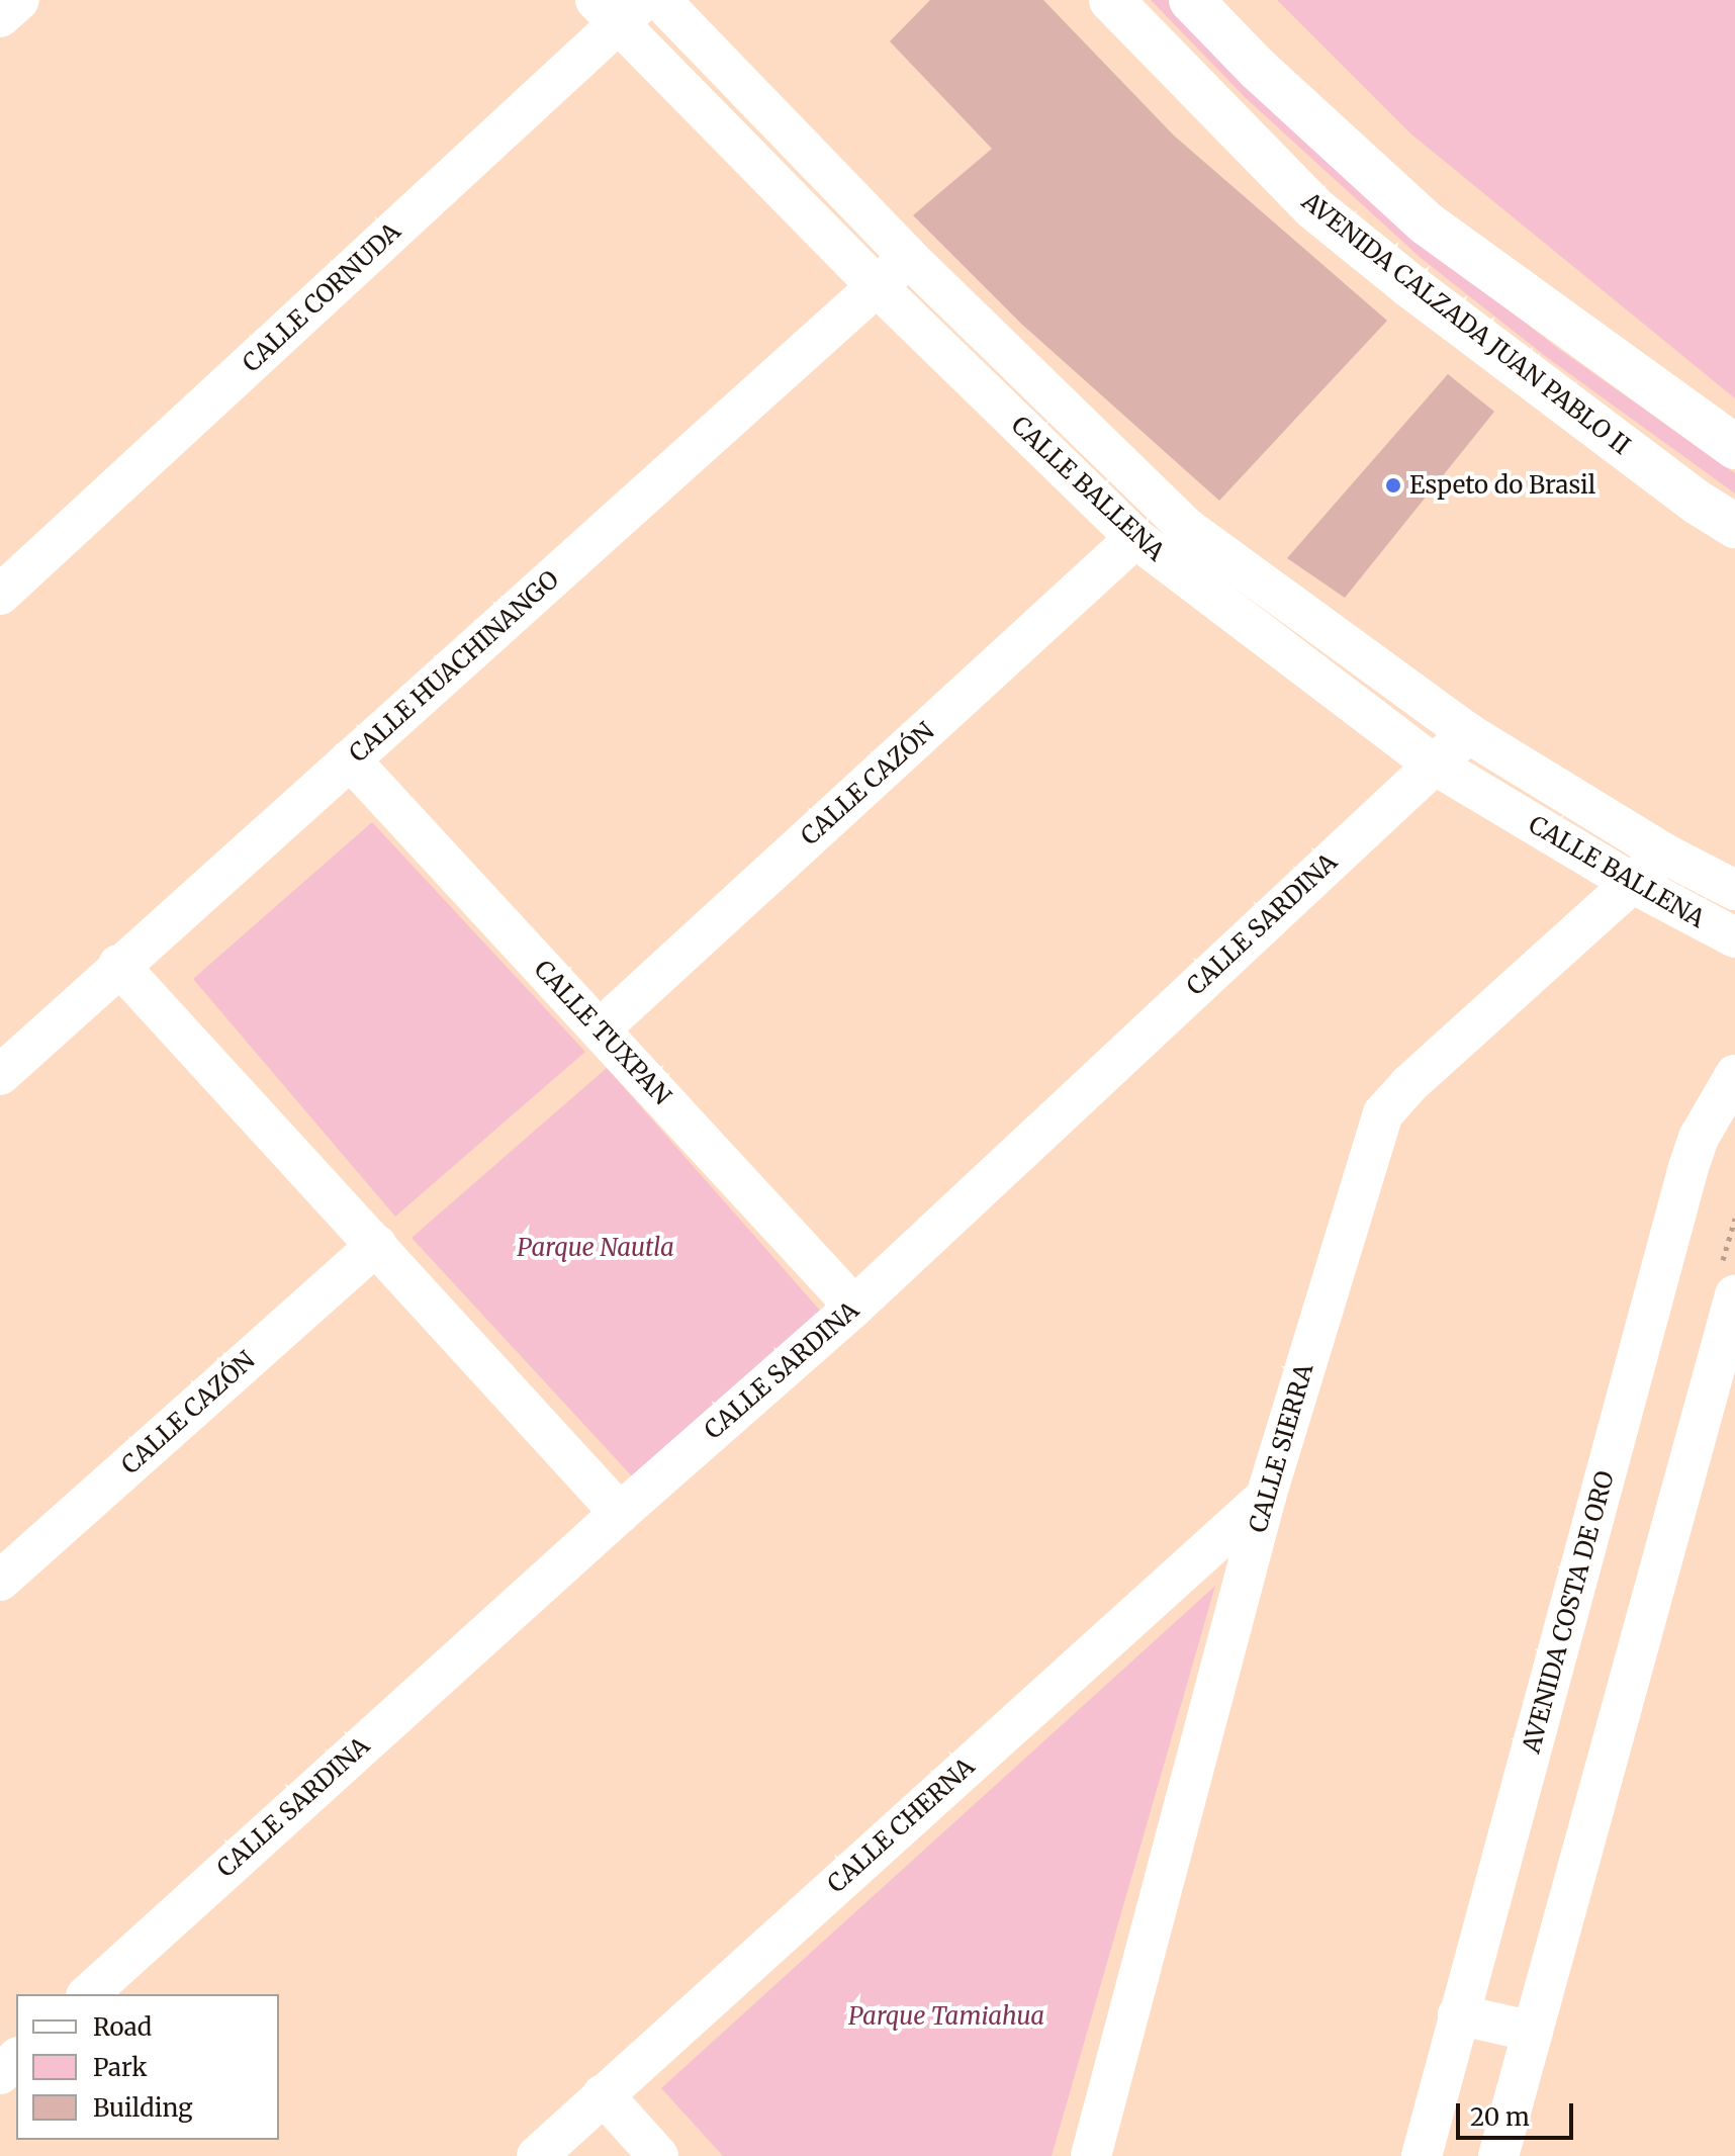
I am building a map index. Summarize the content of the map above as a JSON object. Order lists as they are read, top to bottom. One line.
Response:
{"streets":{"main road":["AVENIDA CALZADA JUAN PABLO II"],"street":["CALLE CORNUDA","CALLE BALLENA","CALLE HUACHINANGO","CALLE CAZÓN","CALLE SARDINA","CALLE TUXPAN","CALLE SIERRA","AVENIDA COSTA DE ORO","CALLE CHERNA"]},"crossings":[["CALLE CORNUDA","CALLE BALLENA"],["CALLE BALLENA","CALLE HUACHINANGO"],["CALLE BALLENA","CALLE CAZÓN"],["CALLE BALLENA","CALLE SARDINA"],["CALLE BALLENA","CALLE SIERRA"],["CALLE HUACHINANGO","CALLE TUXPAN"],["CALLE CAZÓN","CALLE TUXPAN"],["CALLE SARDINA","CALLE TUXPAN"],["CALLE SIERRA","CALLE CHERNA"]],"parks":["Parque Nautla","Parque Tamiahua"],"places":["Espeto do Brasil"],"legend":["Road","Park","Building"],"scale_bar":"20 m"}
